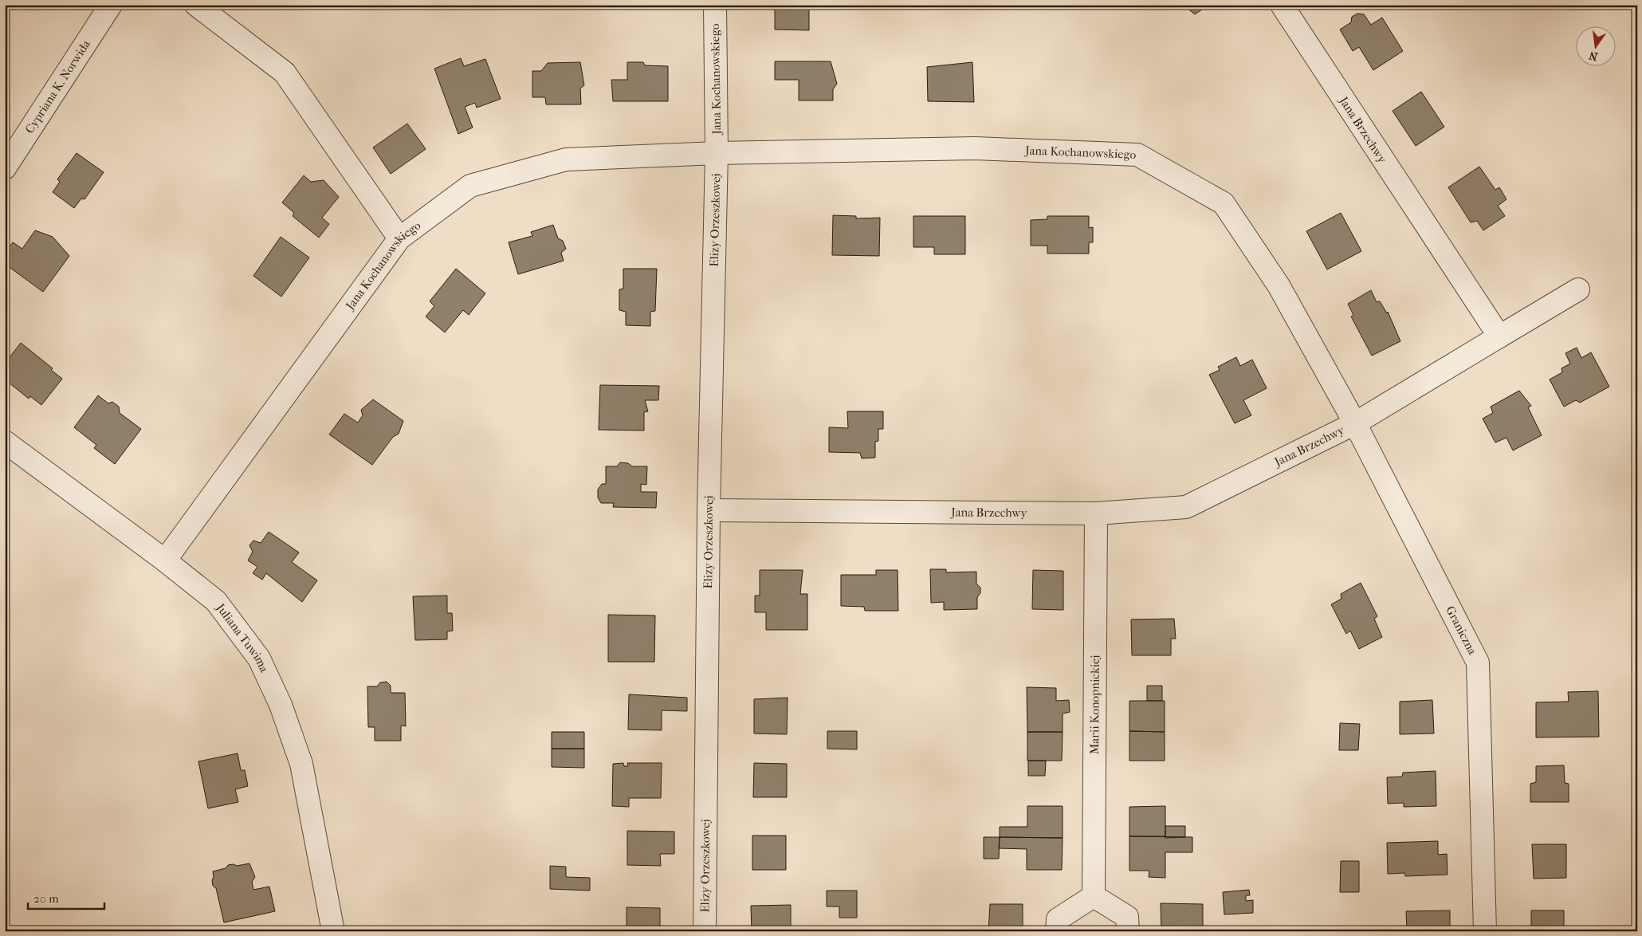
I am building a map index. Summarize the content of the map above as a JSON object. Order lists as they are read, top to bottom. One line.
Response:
{"streets":{"street":["Jana Kochanowskiego","Cypriana K. Norwida","Jana Brzechwy","Elizy Orzeszkowej","Graniczna","Juliana Tuwima","Marii Konopnickiej"]},"crossings":[["Jana Kochanowskiego","Jana Brzechwy"],["Jana Kochanowskiego","Elizy Orzeszkowej"],["Jana Kochanowskiego","Graniczna"],["Jana Kochanowskiego","Juliana Tuwima"],["Jana Brzechwy","Elizy Orzeszkowej"],["Jana Brzechwy","Graniczna"],["Jana Brzechwy","Marii Konopnickiej"]],"scale_bar":"20 m","north":"bottom"}
